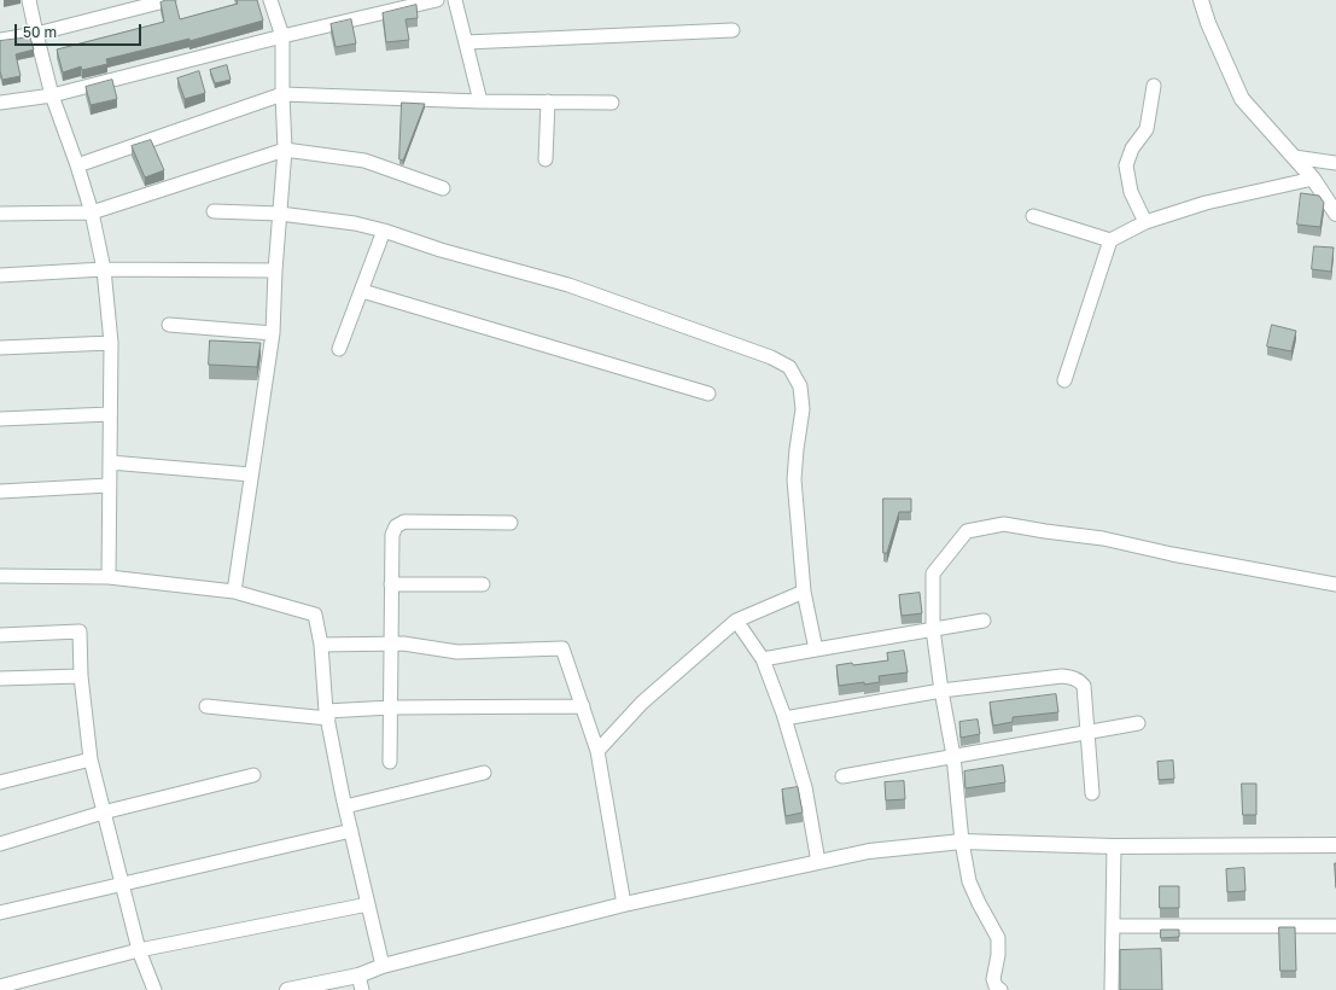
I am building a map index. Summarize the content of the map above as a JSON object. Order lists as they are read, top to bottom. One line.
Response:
{"scale_bar":"50 m"}
